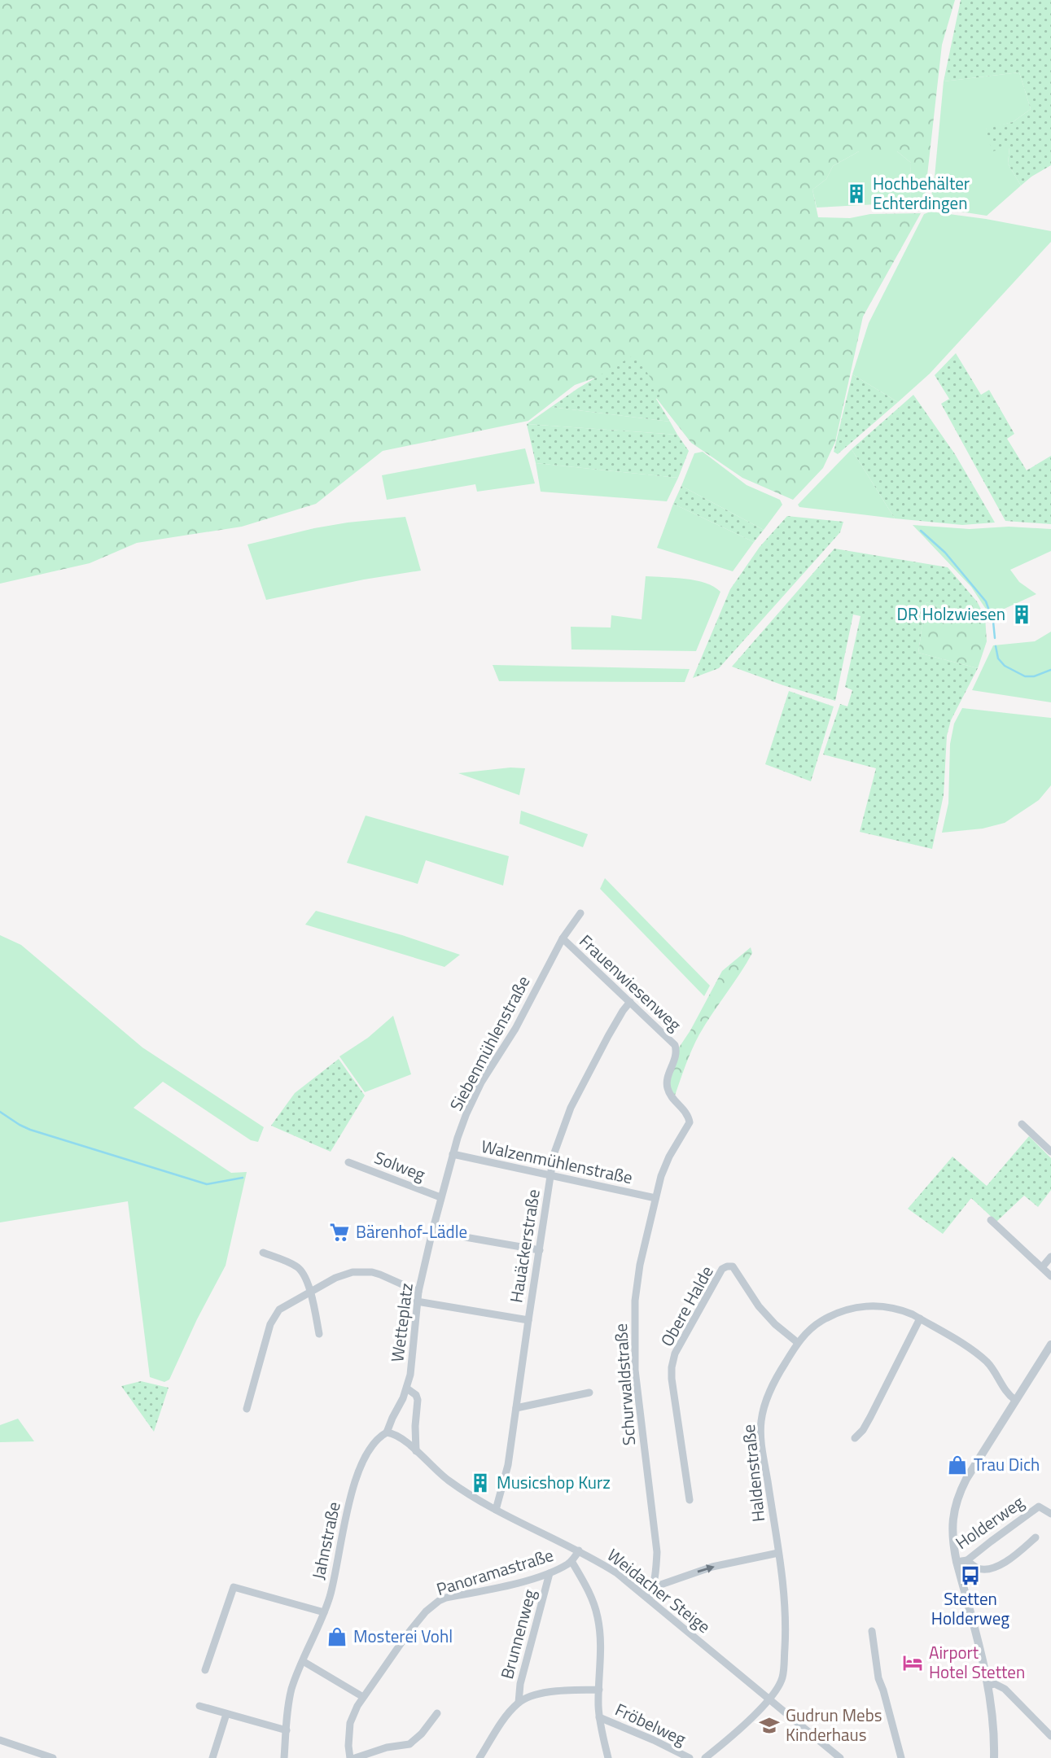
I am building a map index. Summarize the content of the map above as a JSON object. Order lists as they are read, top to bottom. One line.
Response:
{"streets":{"street":["Frauenwiesenweg","Siebenmühlenstraße","Walzenmühlenstraße","Solweg","Hauäckerstraße","Obere Halde","Wetteplatz","Schurwaldstraße","Haldenstraße","Holderweg","Jahnstraße","Panoramastraße","Weidacher Steige","Brunnenweg","Fröbelweg"]},"crossings":[["Frauenwiesenweg","Siebenmühlenstraße"],["Frauenwiesenweg","Hauäckerstraße"],["Frauenwiesenweg","Schurwaldstraße"],["Siebenmühlenstraße","Walzenmühlenstraße"],["Siebenmühlenstraße","Solweg"],["Siebenmühlenstraße","Wetteplatz"],["Walzenmühlenstraße","Hauäckerstraße"],["Walzenmühlenstraße","Schurwaldstraße"],["Hauäckerstraße","Weidacher Steige"],["Obere Halde","Haldenstraße"],["Wetteplatz","Jahnstraße"],["Wetteplatz","Weidacher Steige"],["Schurwaldstraße","Weidacher Steige"],["Haldenstraße","Weidacher Steige"],["Panoramastraße","Brunnenweg"]],"places":{"building":["Hochbehälter Echterdingen","DR Holzwiesen","Musicshop Kurz"],"supermarket":["Bärenhof-Lädle"],"shop":["Trau Dich","Mosterei Vohl"],"bus stop":["Stetten Holderweg"],"hotel":["Airport Hotel Stetten"],"school or university":["Gudrun Mebs Kinderhaus"]}}
